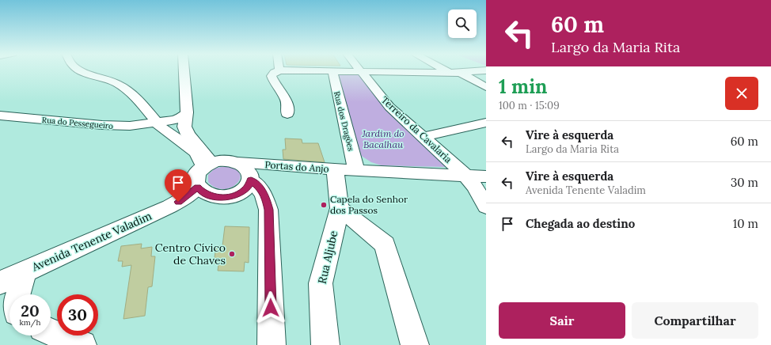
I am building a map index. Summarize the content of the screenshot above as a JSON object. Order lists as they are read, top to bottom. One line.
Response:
{"streets":{"street":["Rua dos Dragões","Rua do Pessegueiro","Terreiro da Cavalaria","Portas do Anjo","Avenida Tenente Valadim","Rua Aljube"]},"crossings":[["Rua dos Dragões","Terreiro da Cavalaria"],["Rua dos Dragões","Portas do Anjo"],["Terreiro da Cavalaria","Portas do Anjo"],["Portas do Anjo","Avenida Tenente Valadim"]],"parks":["Jardim do Bacalhau"],"places":["Capela do Senhor dos Passos","Centro Cívico de Chaves"],"page":{"turn":["60 m","Largo da Maria Rita"],"heading":["1 min","100 m · 15:09"],"list":[{"name":"Vire à esquerda","note":"Largo da Maria Rita","value":"60 m"},{"name":"Vire à esquerda","note":"Avenida Tenente Valadim","value":"30 m"},{"name":"Chegada ao destino","value":"10 m"}],"speed":"20 km/h","limit":"30","buttons":["Sair","Compartilhar"]}}
